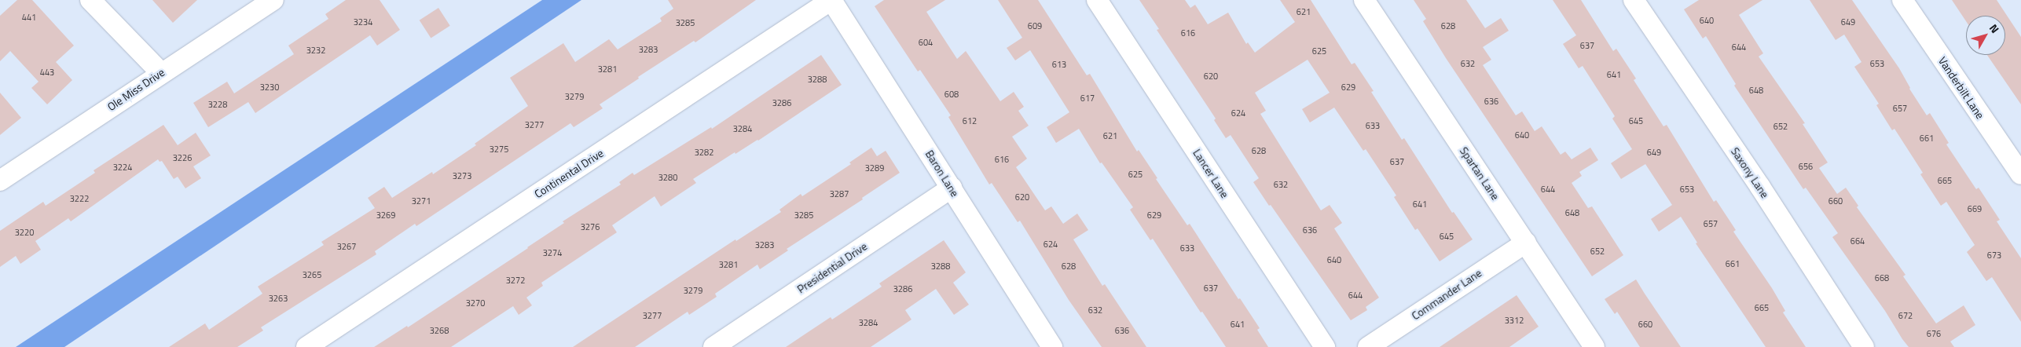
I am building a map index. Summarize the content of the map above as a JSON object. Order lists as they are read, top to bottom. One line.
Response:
{"streets":{"street":["Vanderbilt Lane","Ole Miss Drive","Saxony Lane","Continental Drive","Baron Lane","Lancer Lane","Spartan Lane","Presidential Drive","Commander Lane"]},"crossings":[["Continental Drive","Baron Lane"],["Baron Lane","Presidential Drive"],["Spartan Lane","Commander Lane"]],"house_numbers":["621","441","640","3234","649","3285","609","628","616","604","637","644","3283","3232","625","632","653","613","3281","443","641","620","3288","3230","629","648","608","3279","617","636","3286","3228","657","624","612","645","3277","633","652","3284","640","621","661","3275","628","3282","649","3226","616","637","656","3224","3289","625","3273","3280","665","632","644","653","3287","620","3222","3271","660","641","669","648","3269","3285","629","657","3276","636","3220","645","664","624","3283","3267","633","652","3274","673","640","661","3281","3288","628","3265","668","3272","637","3286","3279","644","3263","3270","665","632","3277","672","3312","3284","641","660","3268","636","676"],"north":"top right"}
